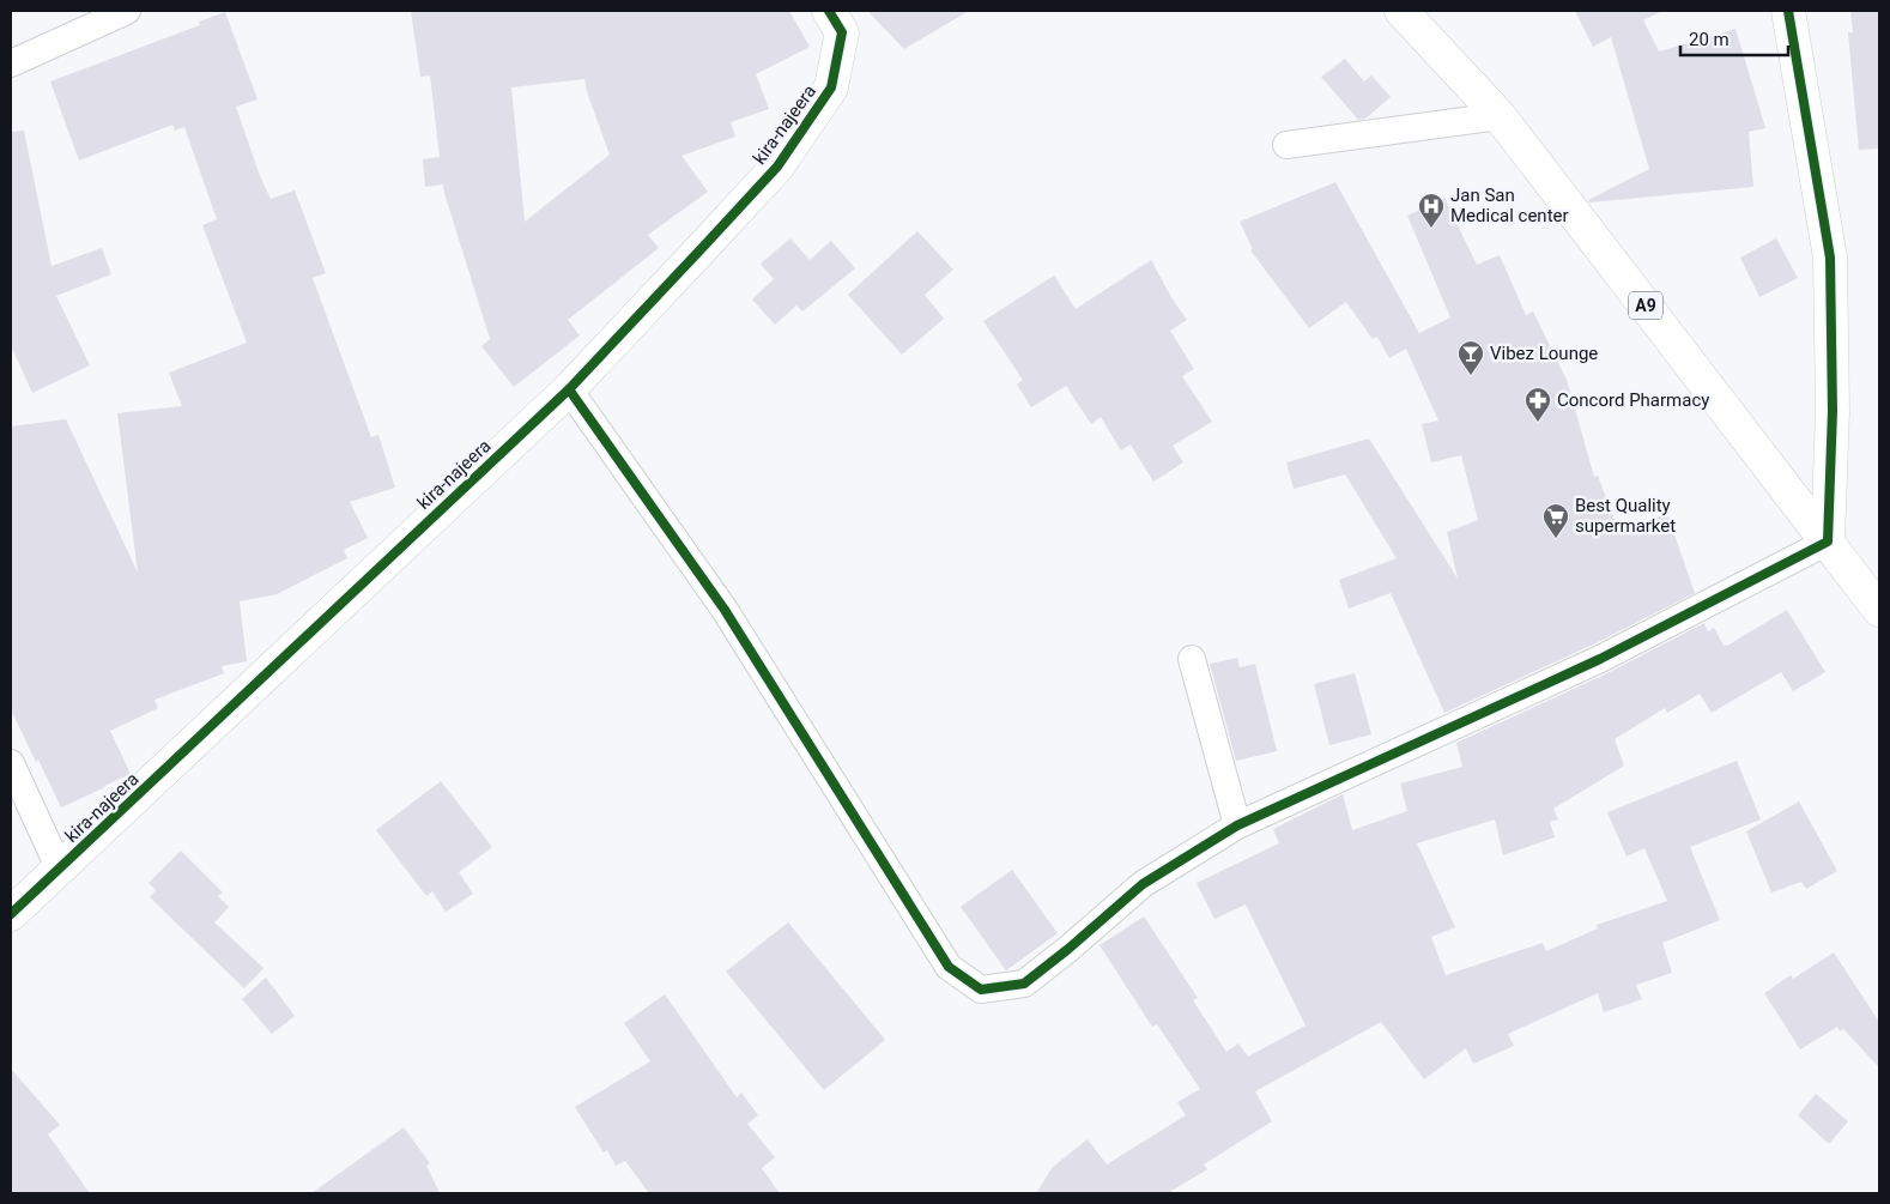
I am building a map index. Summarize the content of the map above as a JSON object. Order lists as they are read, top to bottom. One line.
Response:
{"streets":{"street":["kira-najeera","A9"]},"places":{"hospital":["Jan San Medical center"],"bar":["Vibez Lounge"],"pharmacy":["Concord Pharmacy"],"supermarket":["Best Quality supermarket"]},"scale_bar":"20 m"}
